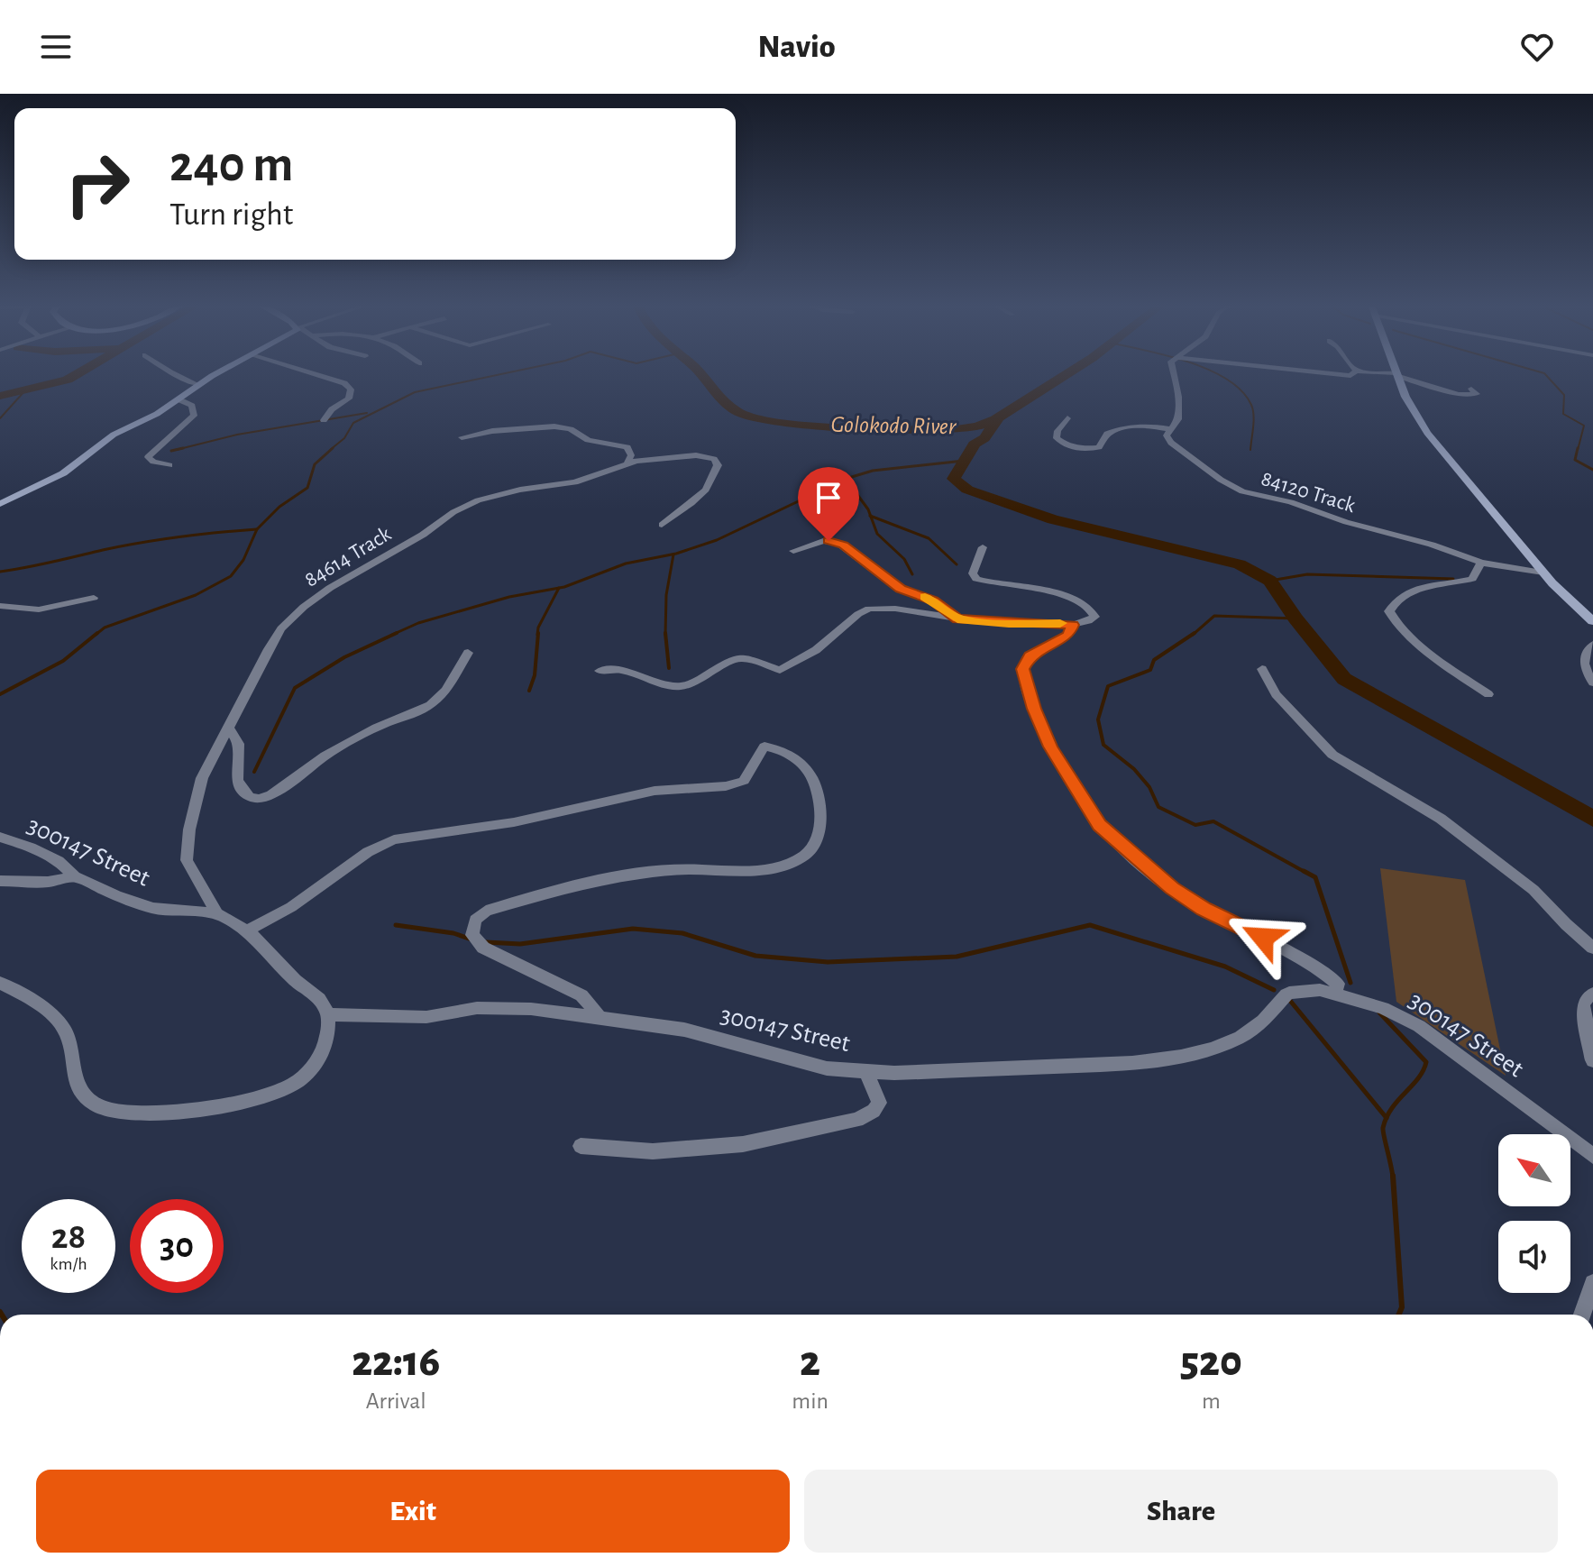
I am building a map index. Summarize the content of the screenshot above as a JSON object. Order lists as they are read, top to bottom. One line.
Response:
{"streets":{"street":["84120 Track","84614 Track","300147 Street"]},"crossings":[["84614 Track","300147 Street"]],"water":["Golokodo River"],"north":"top left","page":{"header":"Navio","turn":["240 m","Turn right"],"speed":"28 km/h","limit":"30","eta":["22:16","Arrival","2","min","520","m"],"buttons":["Exit","Share"]}}
